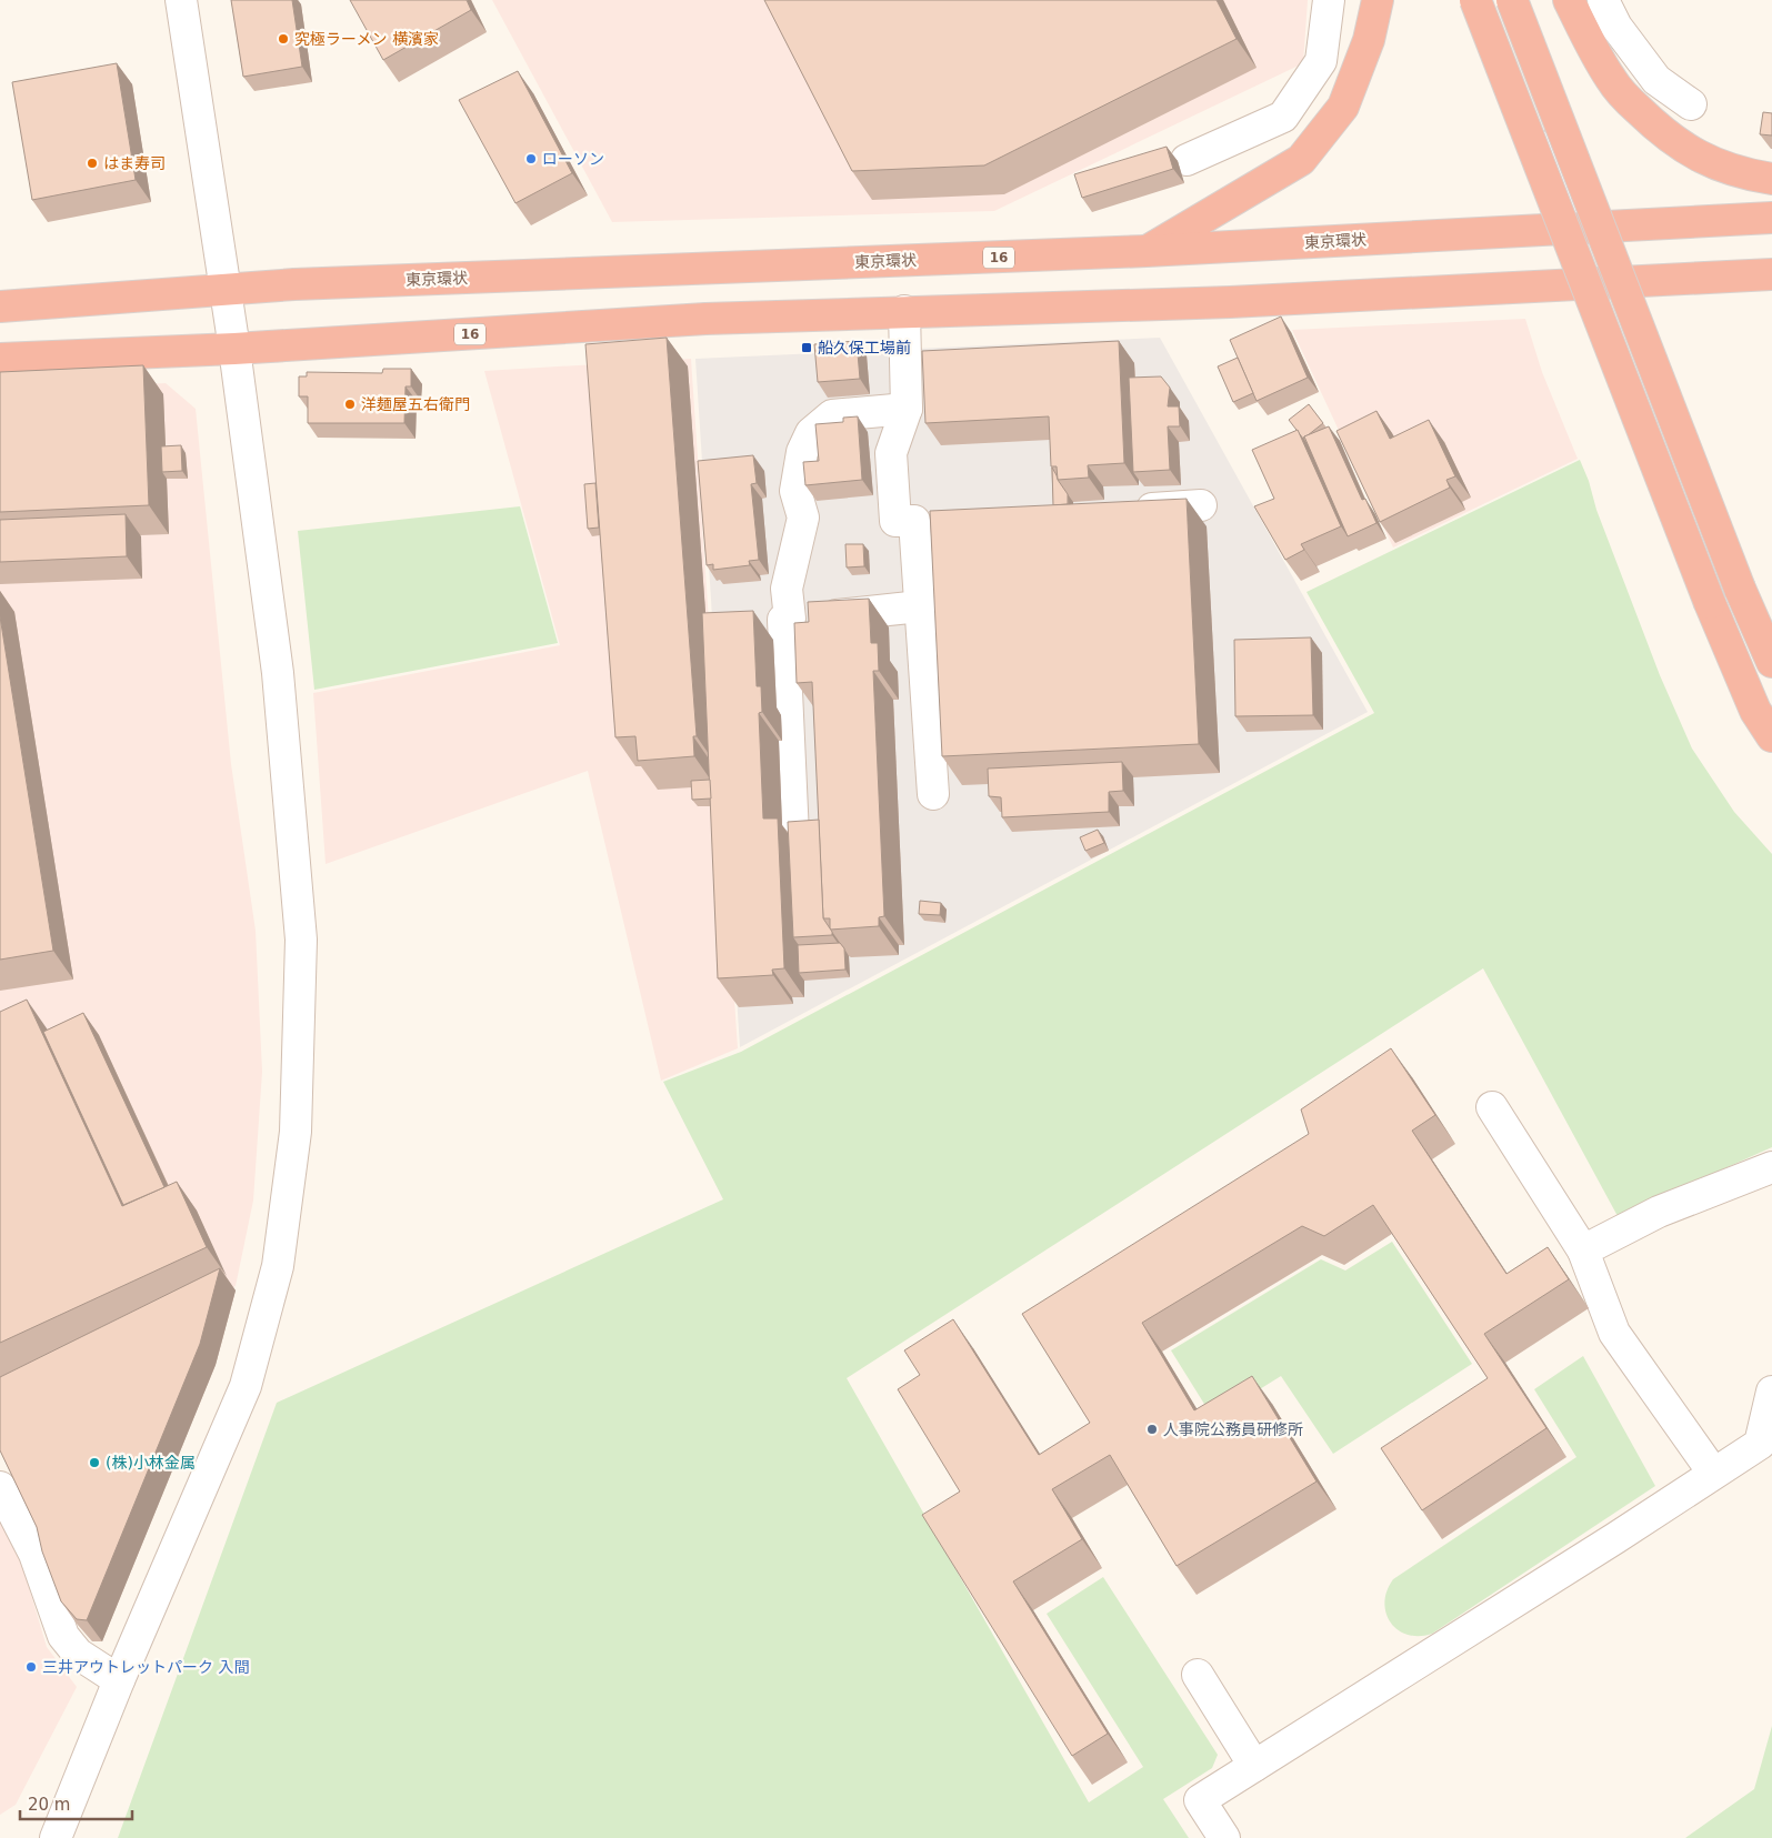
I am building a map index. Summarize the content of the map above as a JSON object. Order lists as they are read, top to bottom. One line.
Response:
{"streets":{"highway":["東京環状","16"]},"places":{"other":["究極ラーメン 横濱家","ローソン","はま寿司","洋麺屋五右衛門","人事院公務員研修所","(株)小林金属","三井アウトレットパーク 入間"],"transit":["船久保工場前"]},"scale_bar":"20 m"}
